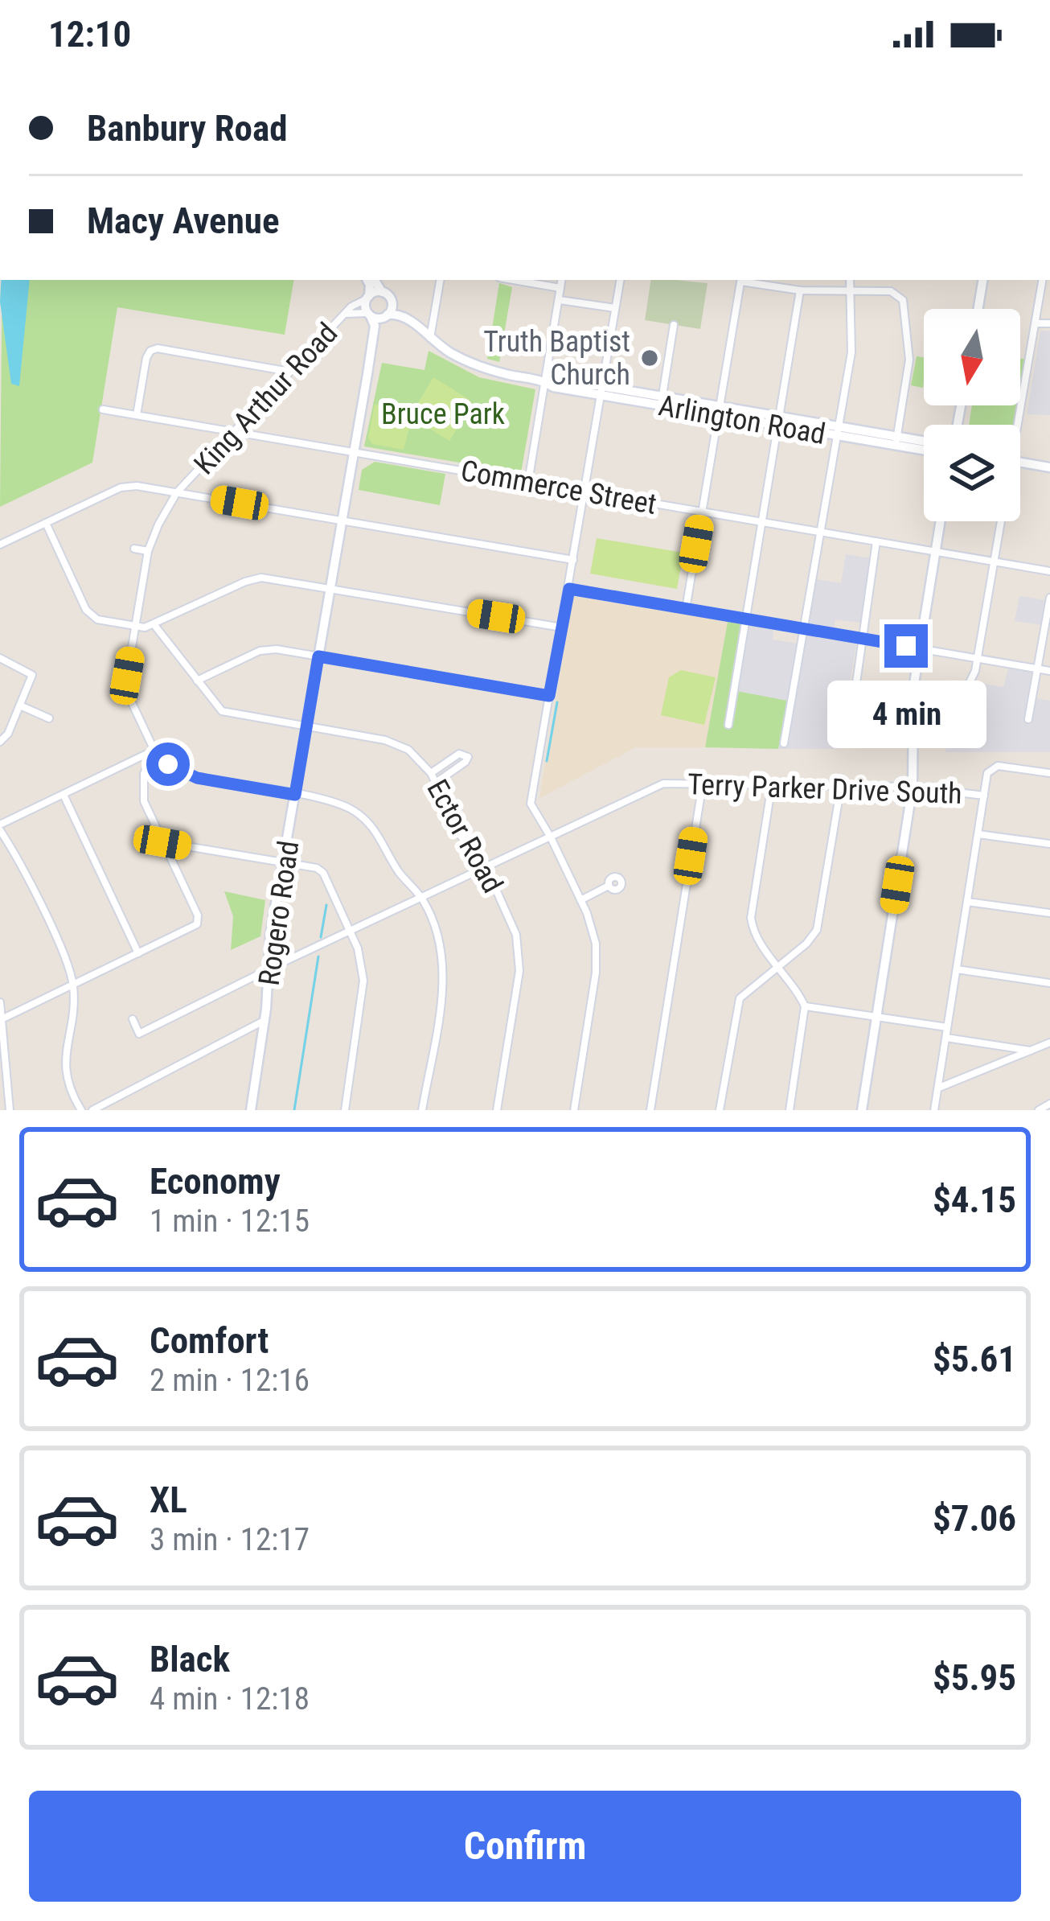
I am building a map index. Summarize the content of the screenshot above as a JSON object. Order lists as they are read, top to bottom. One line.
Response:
{"streets":{"main road":["Arlington Road","Rogero Road"],"street":["King Arthur Road","Commerce Street","Terry Parker Drive South","Ector Road"]},"crossings":[["King Arthur Road","Arlington Road"],["King Arthur Road","Commerce Street"],["King Arthur Road","Rogero Road"],["Arlington Road","Rogero Road"],["Commerce Street","Rogero Road"],["Terry Parker Drive South","Ector Road"],["Terry Parker Drive South","Rogero Road"],["Ector Road","Rogero Road"]],"parks":["Bruce Park"],"places":["Truth Baptist Church"],"north":"bottom","page":{"status":"12:10","banner":["Banbury Road","Macy Avenue"],"bubble":"4 min","list":[{"name":"Economy","note":"1 min · 12:15","value":"$4.15"},{"name":"Comfort","note":"2 min · 12:16","value":"$5.61"},{"name":"XL","note":"3 min · 12:17","value":"$7.06"},{"name":"Black","note":"4 min · 12:18","value":"$5.95"}],"buttons":"Confirm"}}
